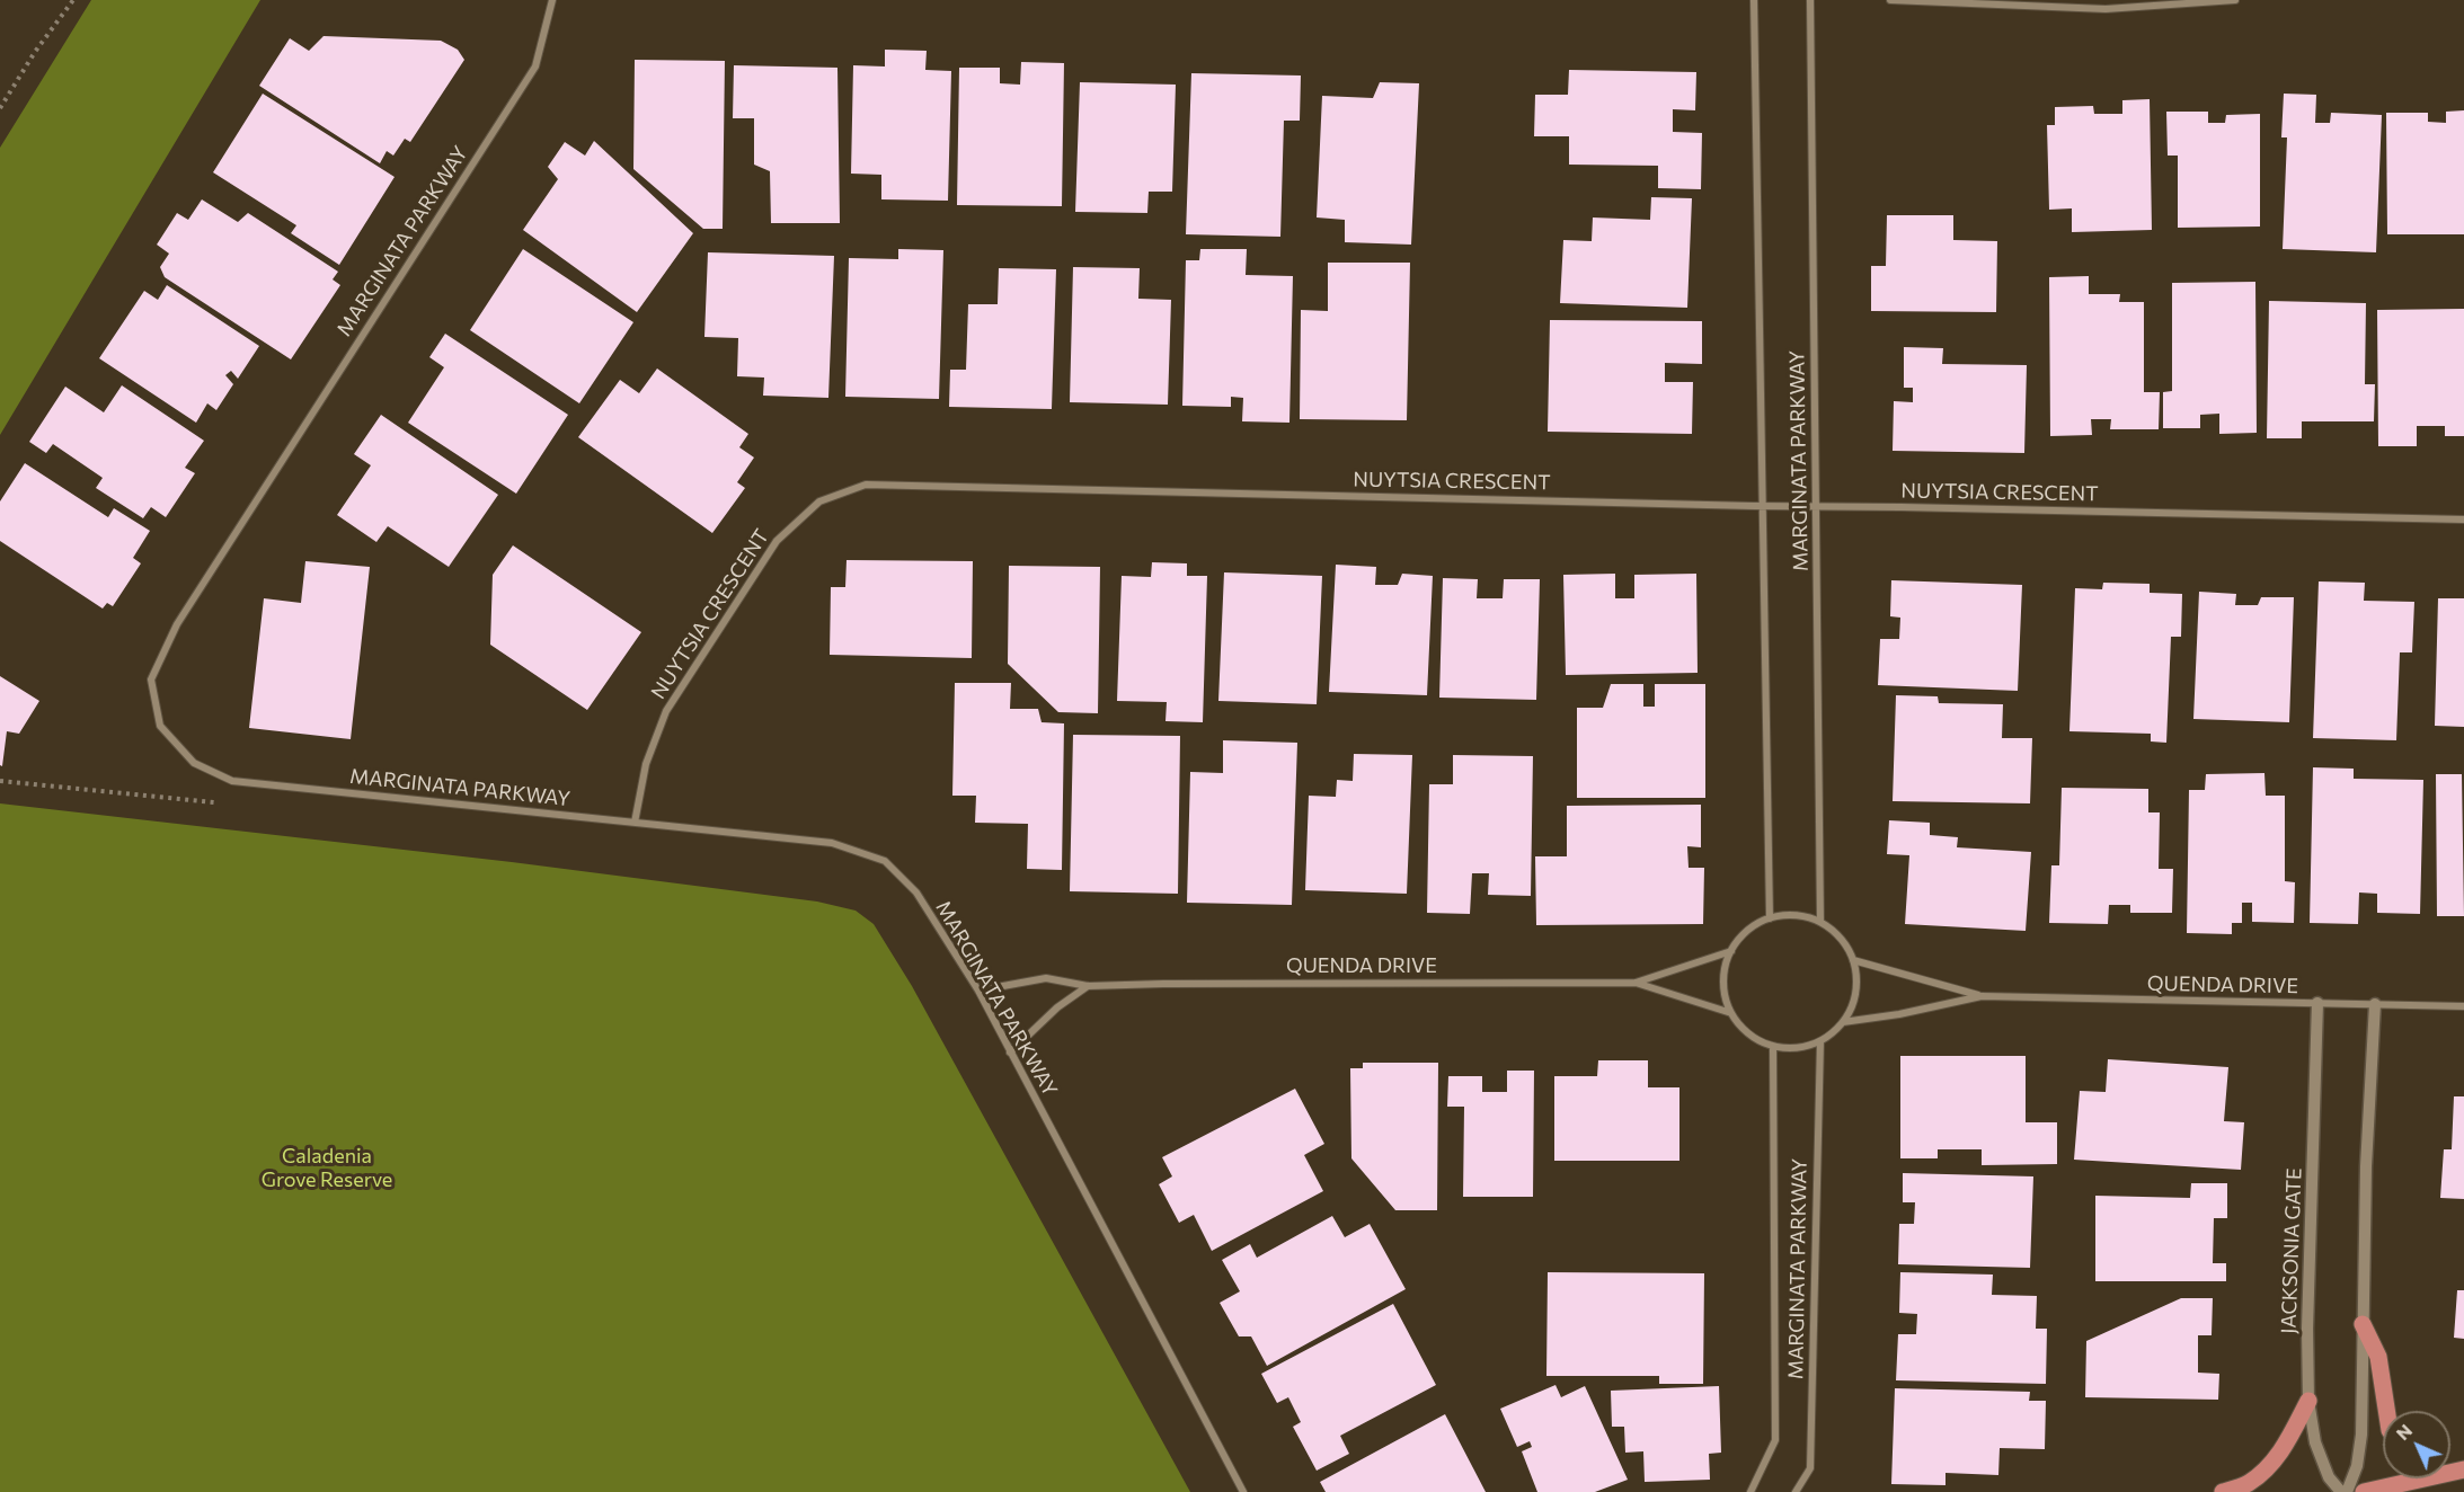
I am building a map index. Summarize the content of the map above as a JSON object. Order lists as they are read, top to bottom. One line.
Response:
{"streets":{"street":["MARGINATA PARKWAY","NUYTSIA CRESCENT","QUENDA DRIVE","JACKSONIA GATE"]},"crossings":[["MARGINATA PARKWAY","NUYTSIA CRESCENT"],["MARGINATA PARKWAY","QUENDA DRIVE"],["QUENDA DRIVE","JACKSONIA GATE"]],"parks":["Caladenia Grove Reserve"],"north":"top left"}
